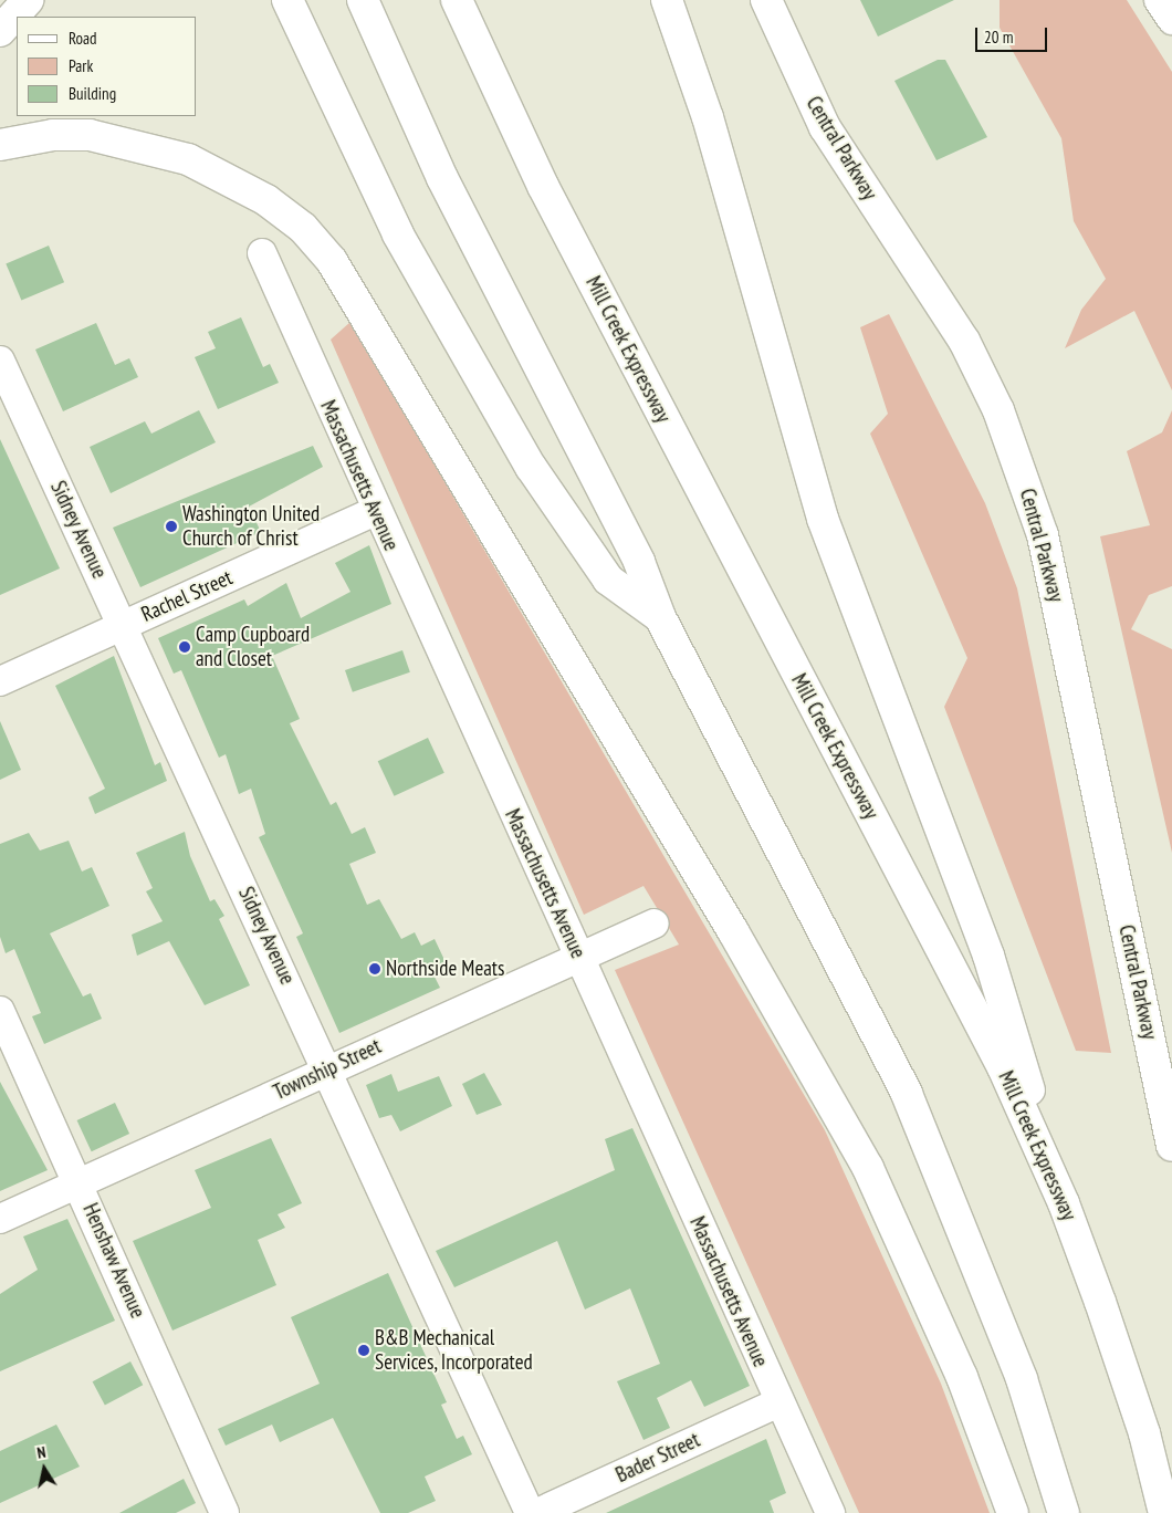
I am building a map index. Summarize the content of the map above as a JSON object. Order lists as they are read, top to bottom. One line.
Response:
{"streets":{"main road":["Central Parkway","Mill Creek Expressway"],"street":["Massachusetts Avenue","Sidney Avenue","Rachel Street","Township Street","Henshaw Avenue","Bader Street"]},"crossings":[["Massachusetts Avenue","Rachel Street"],["Massachusetts Avenue","Township Street"],["Massachusetts Avenue","Bader Street"],["Sidney Avenue","Rachel Street"],["Sidney Avenue","Township Street"],["Township Street","Henshaw Avenue"]],"places":["Washington United Church of Christ","Camp Cupboard and Closet","Northside Meats","B&B Mechanical Services, Incorporated"],"legend":["Road","Park","Building"],"scale_bar":"20 m","north":"top"}
